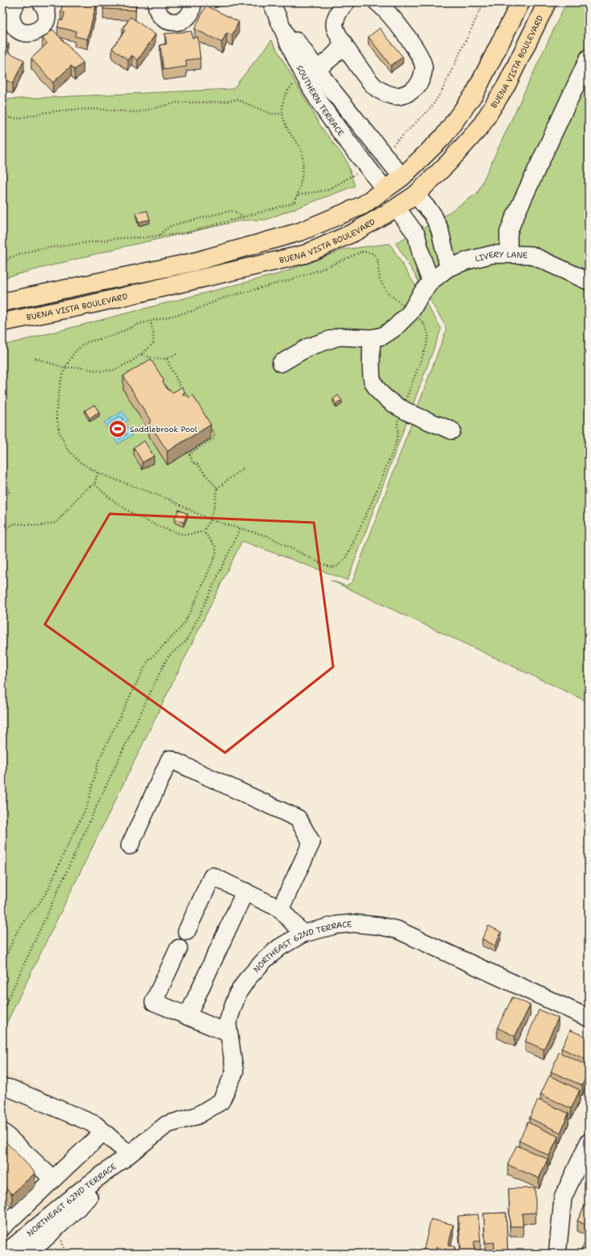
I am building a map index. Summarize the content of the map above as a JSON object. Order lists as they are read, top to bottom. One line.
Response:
{"streets":{"main road":["BUENA VISTA BOULEVARD"],"street":["SOUTHERN TERRACE","LIVERY LANE","NORTHEAST 62ND TERRACE"]},"places":{"sports":["Saddlebrook Pool"]}}
